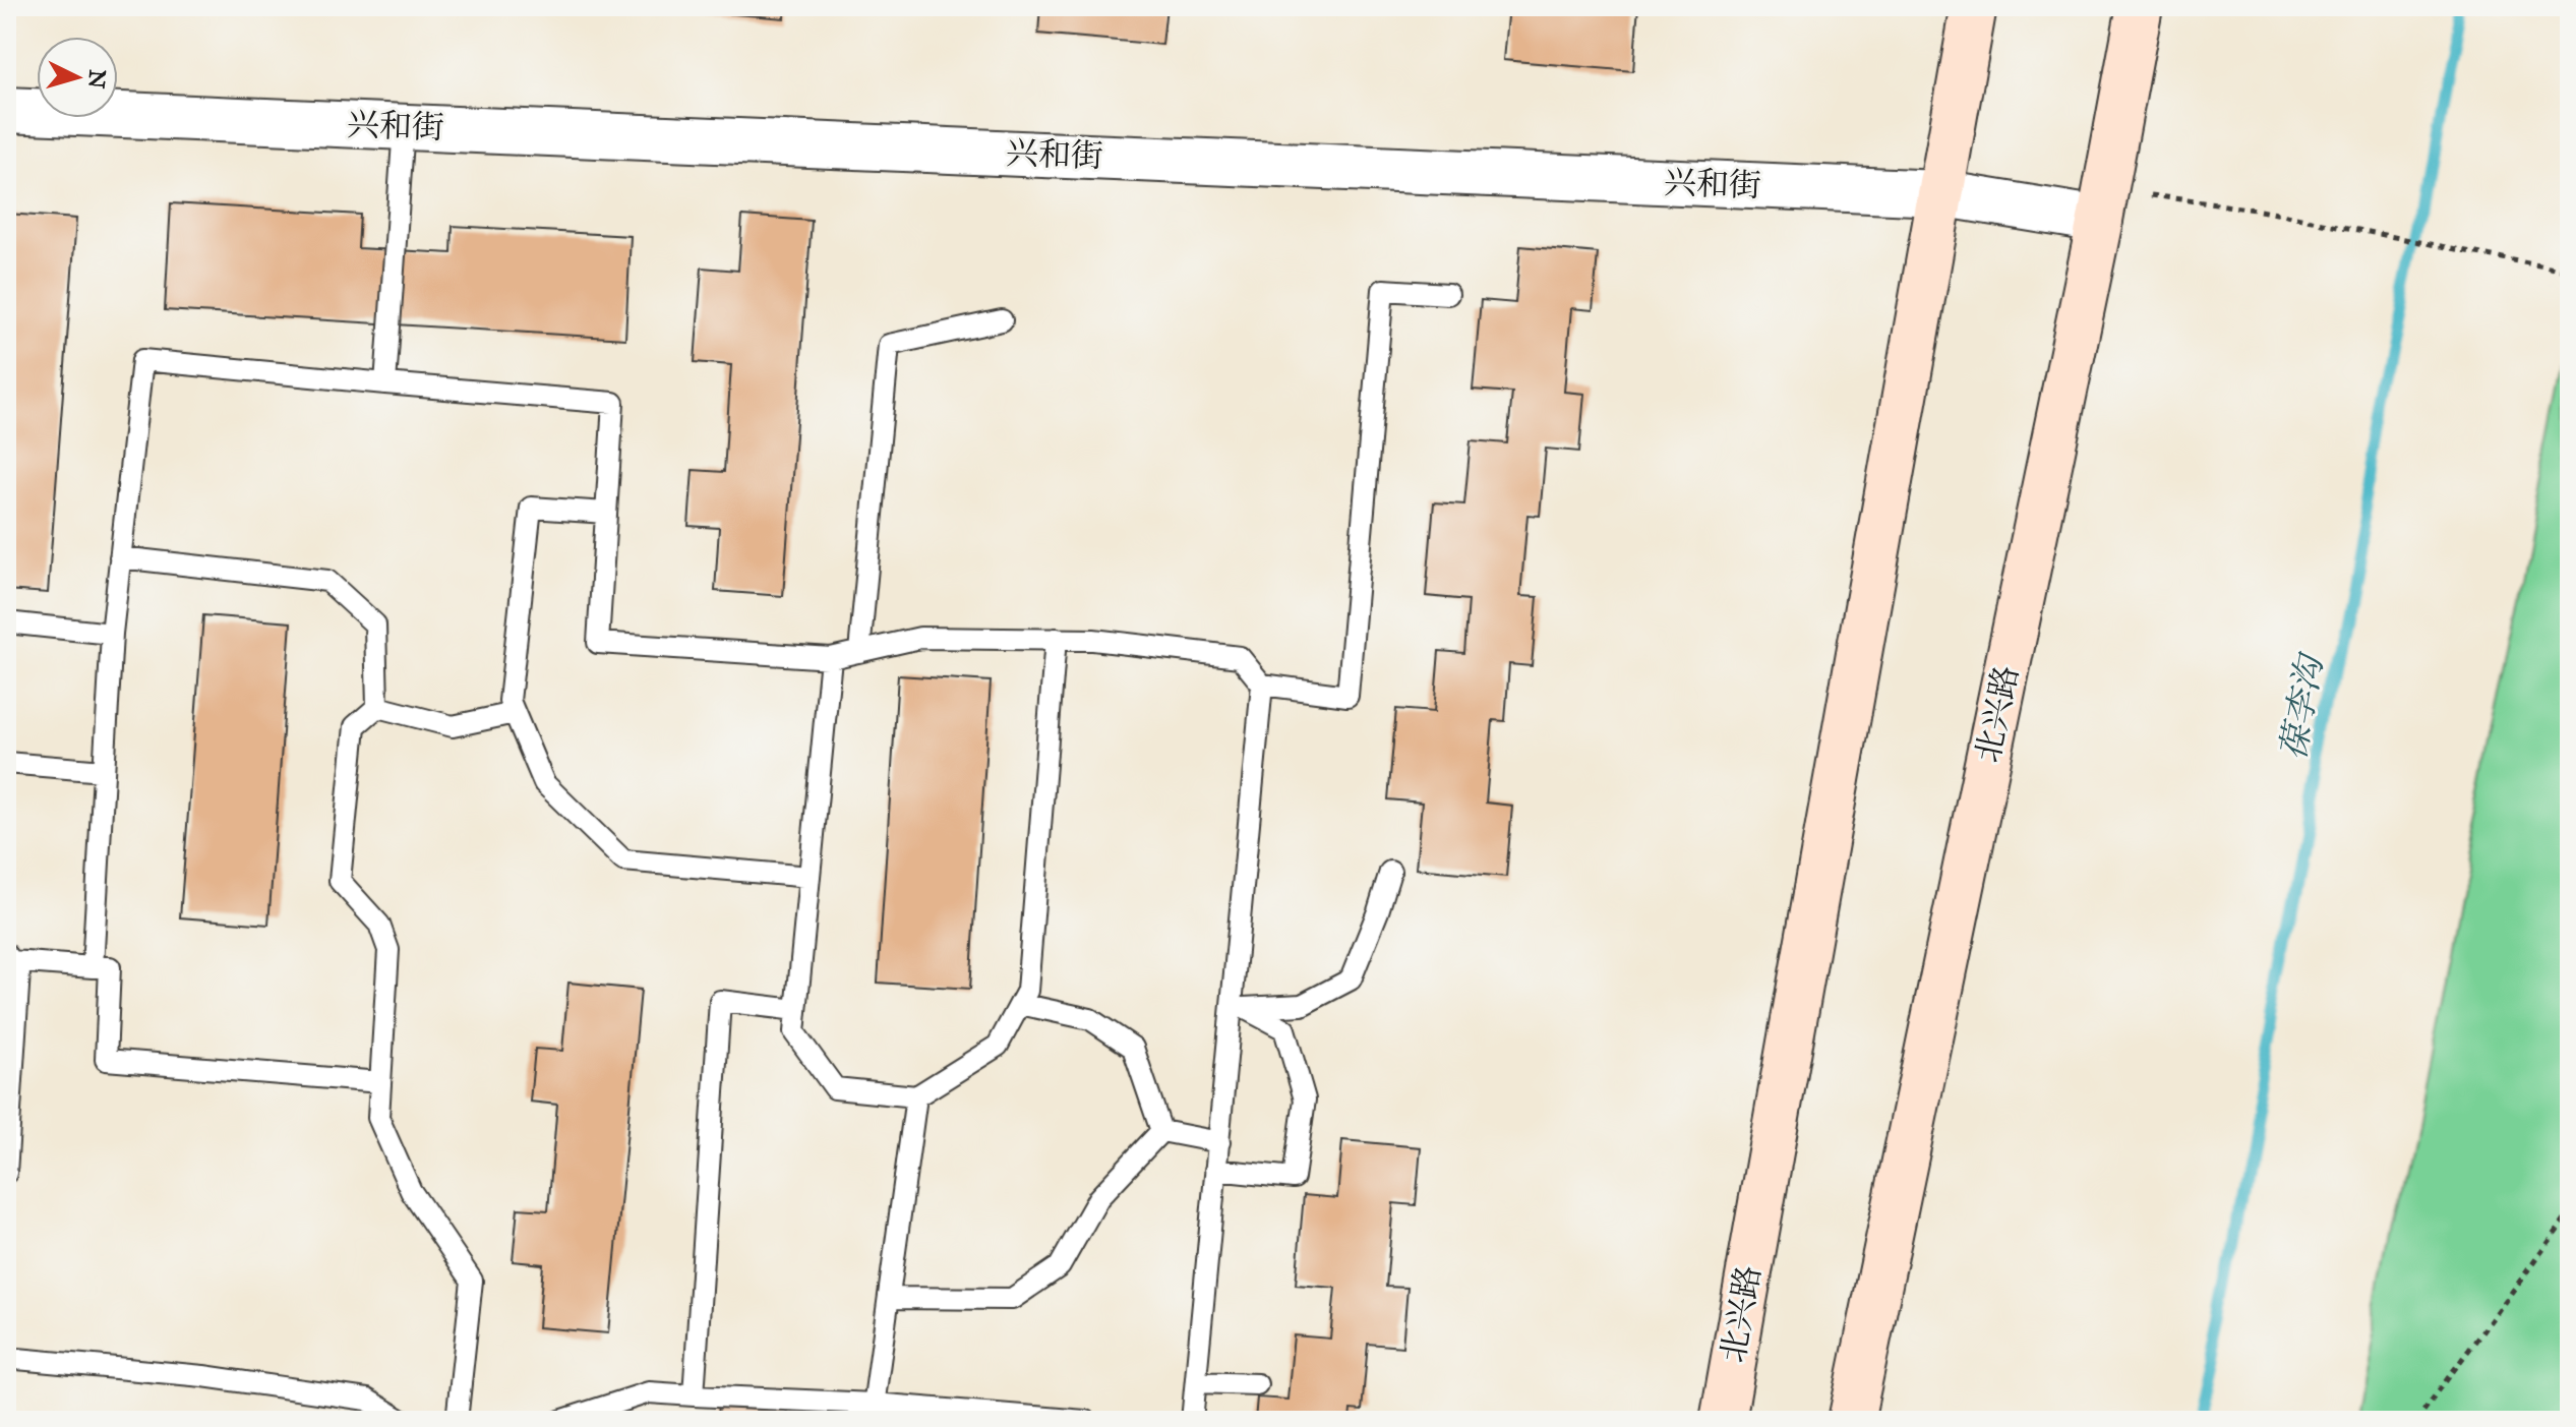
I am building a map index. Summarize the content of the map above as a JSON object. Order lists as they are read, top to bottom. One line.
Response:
{"streets":{"main road":["北兴路"],"street":["兴和街"]},"crossings":[["兴和街","北兴路"]],"water":["葆李沟"],"north":"right"}
